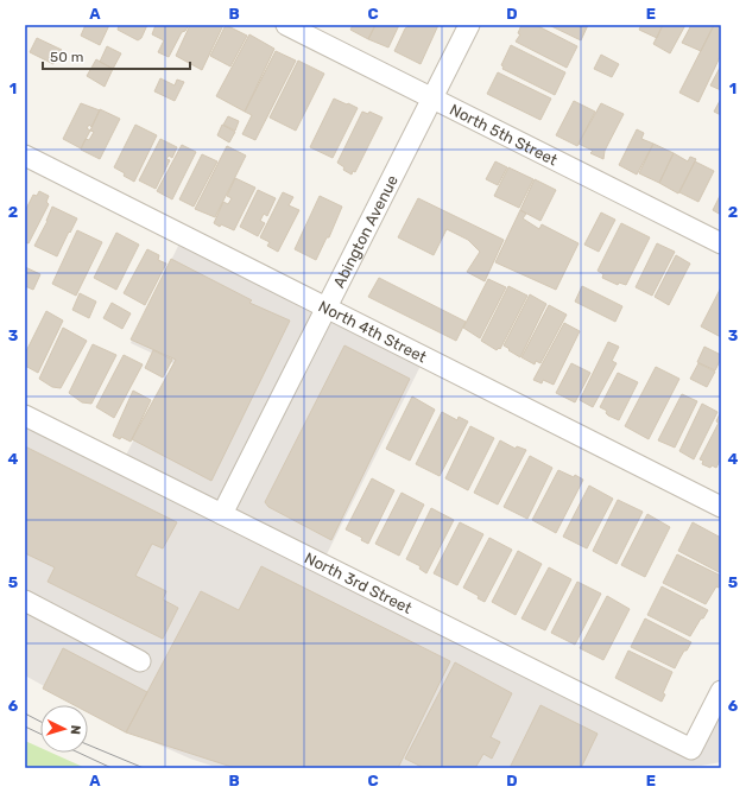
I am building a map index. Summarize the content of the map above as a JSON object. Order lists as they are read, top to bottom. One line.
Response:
{"streets":{"street":["North 5th Street","Abington Avenue","North 4th Street","North 3rd Street"]},"crossings":[["North 5th Street","Abington Avenue"],["Abington Avenue","North 4th Street"],["Abington Avenue","North 3rd Street"]],"scale_bar":"50 m","north":"right","grid":{"columns":["A","B","C","D","E"],"rows":["1","2","3","4","5","6"]}}
